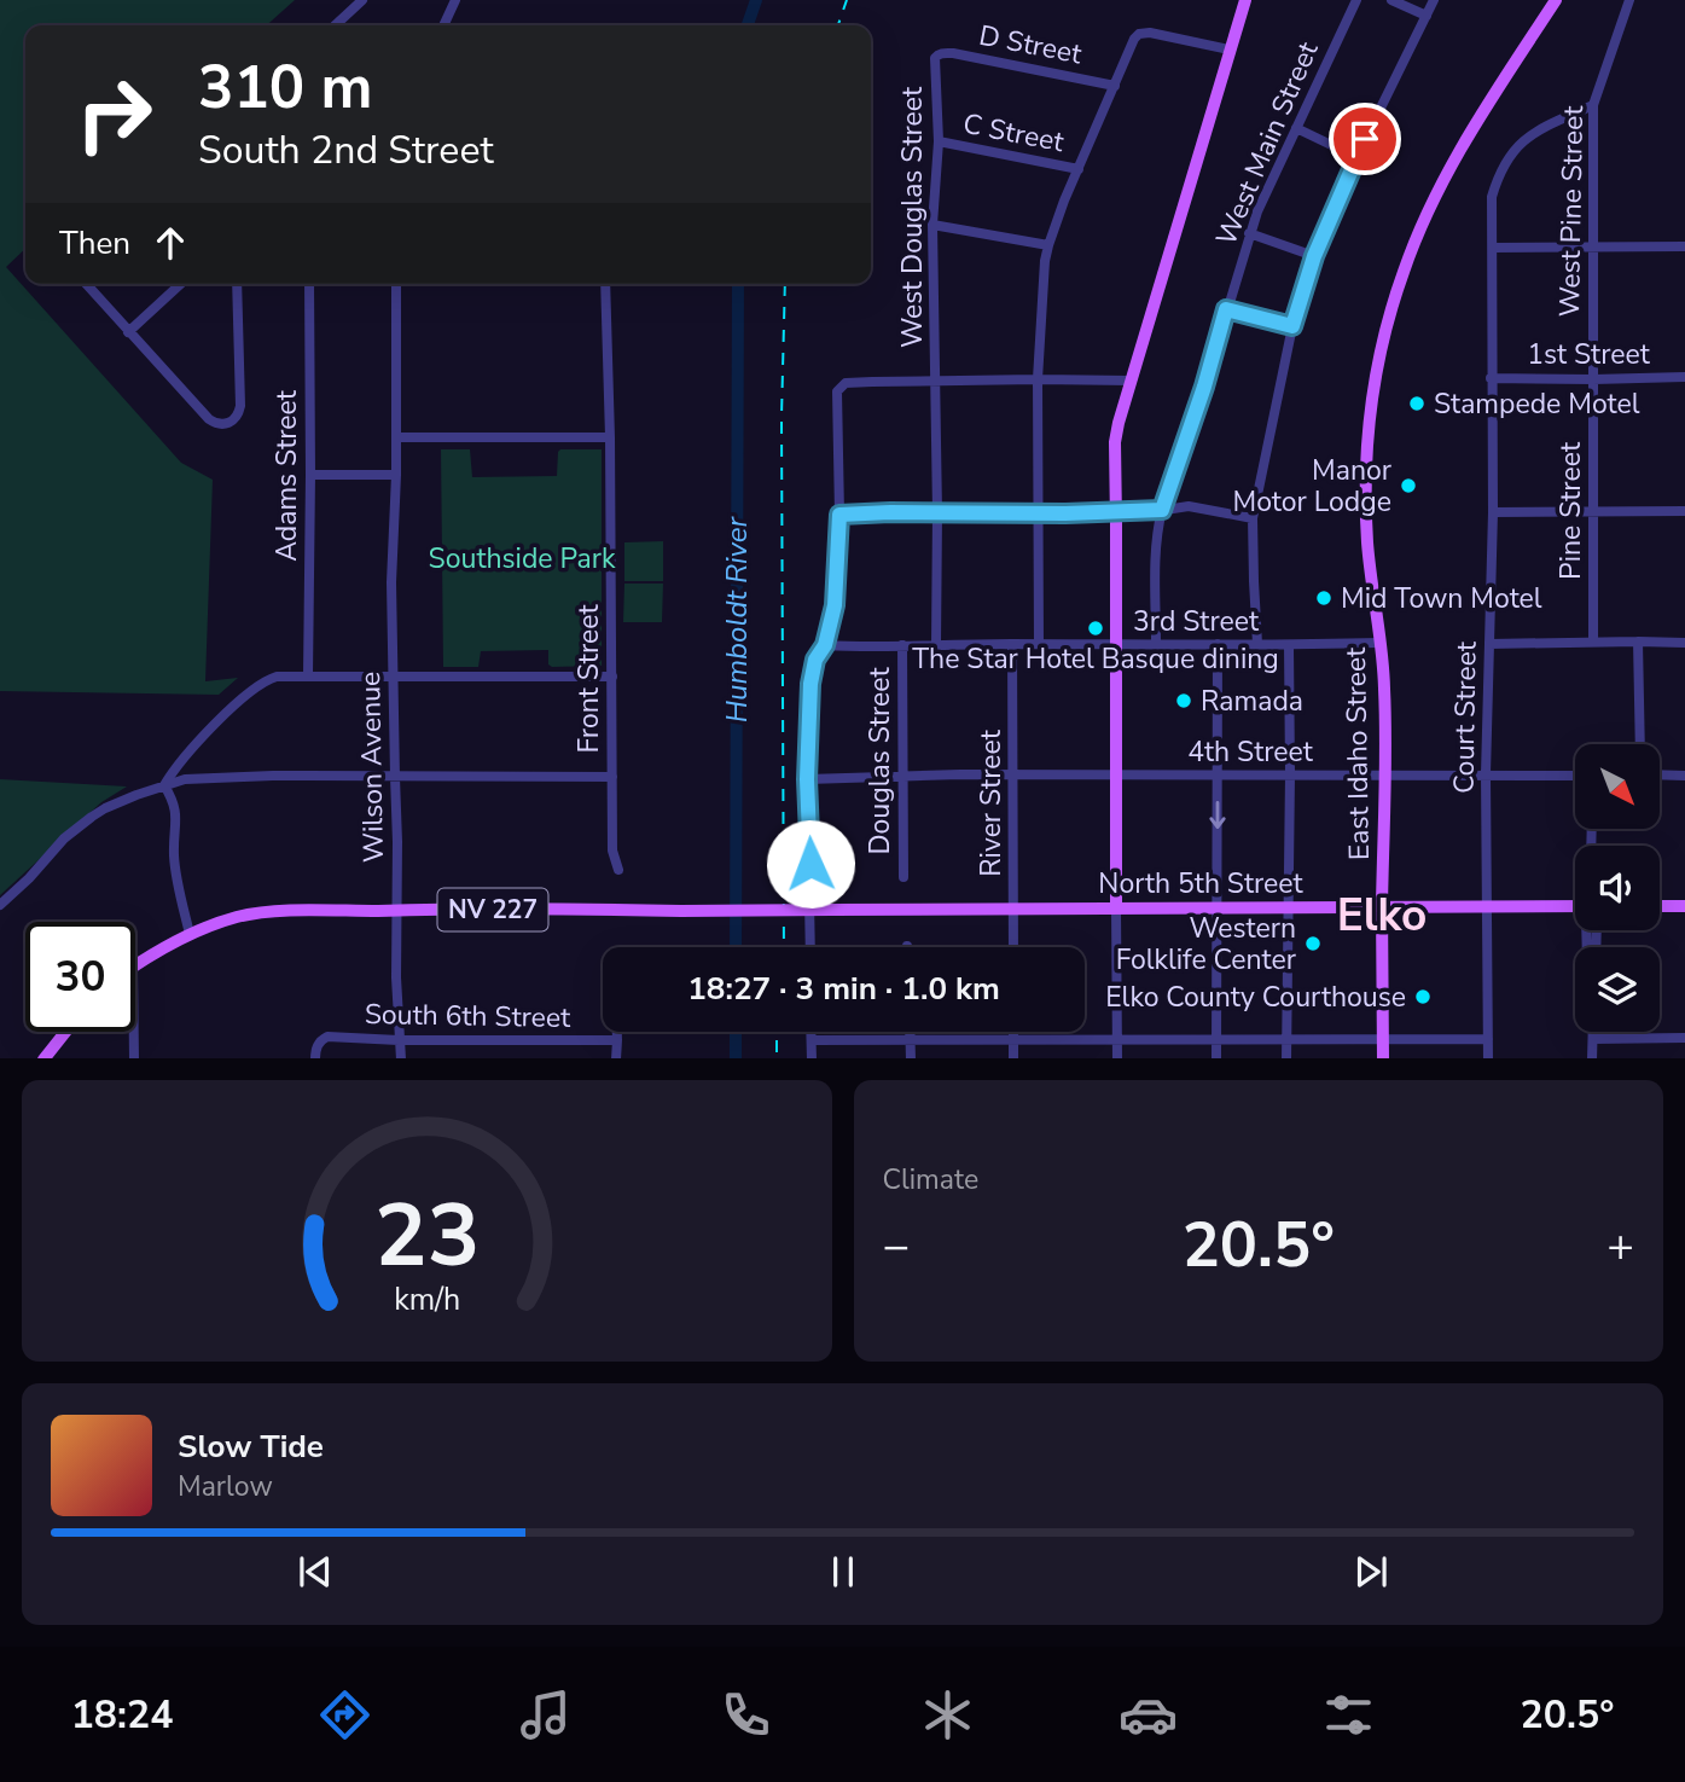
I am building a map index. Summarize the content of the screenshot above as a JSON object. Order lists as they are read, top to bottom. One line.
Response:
{"streets":{"main road":["East Idaho Street","North 5th Street","NV 227"],"street":["D Street","C Street","West Main Street","West Pine Street","West Douglas Street","1st Street","Adams Street","Pine Street","3rd Street","Front Street","Court Street","4th Street","Douglas Street","Wilson Avenue","River Street","South 6th Street"]},"crossings":[["D Street","West Douglas Street"],["C Street","West Douglas Street"],["West Main Street","3rd Street"],["West Pine Street","1st Street"],["West Pine Street","Pine Street"],["West Pine Street","Court Street"],["1st Street","Pine Street"],["1st Street","Court Street"],["3rd Street","East Idaho Street"],["3rd Street","Douglas Street"],["3rd Street","River Street"],["Court Street","4th Street"],["Court Street","North 5th Street"],["4th Street","East Idaho Street"],["4th Street","Douglas Street"],["4th Street","River Street"],["East Idaho Street","North 5th Street"],["Wilson Avenue","NV 227"],["Wilson Avenue","South 6th Street"],["River Street","North 5th Street"],["River Street","NV 227"],["North 5th Street","NV 227"]],"districts":["Elko"],"water":["Humboldt River"],"parks":["Southside Park"],"places":["Stampede Motel","Manor Motor Lodge","Mid Town Motel","The Star Hotel Basque dining","Ramada","Western Folklife Center","Elko County Courthouse"],"north":"bottom right","page":{"turn":["310 m","South 2nd Street"],"then":"Then","limit":"30","trip":"18:27 · 3 min · 1.0 km","tile":"Climate","heat":["−","20.5°","+"],"song":["Slow Tide","Marlow"],"tabs":["18:24","20.5°"],"gauge":["23","km/h"]}}
